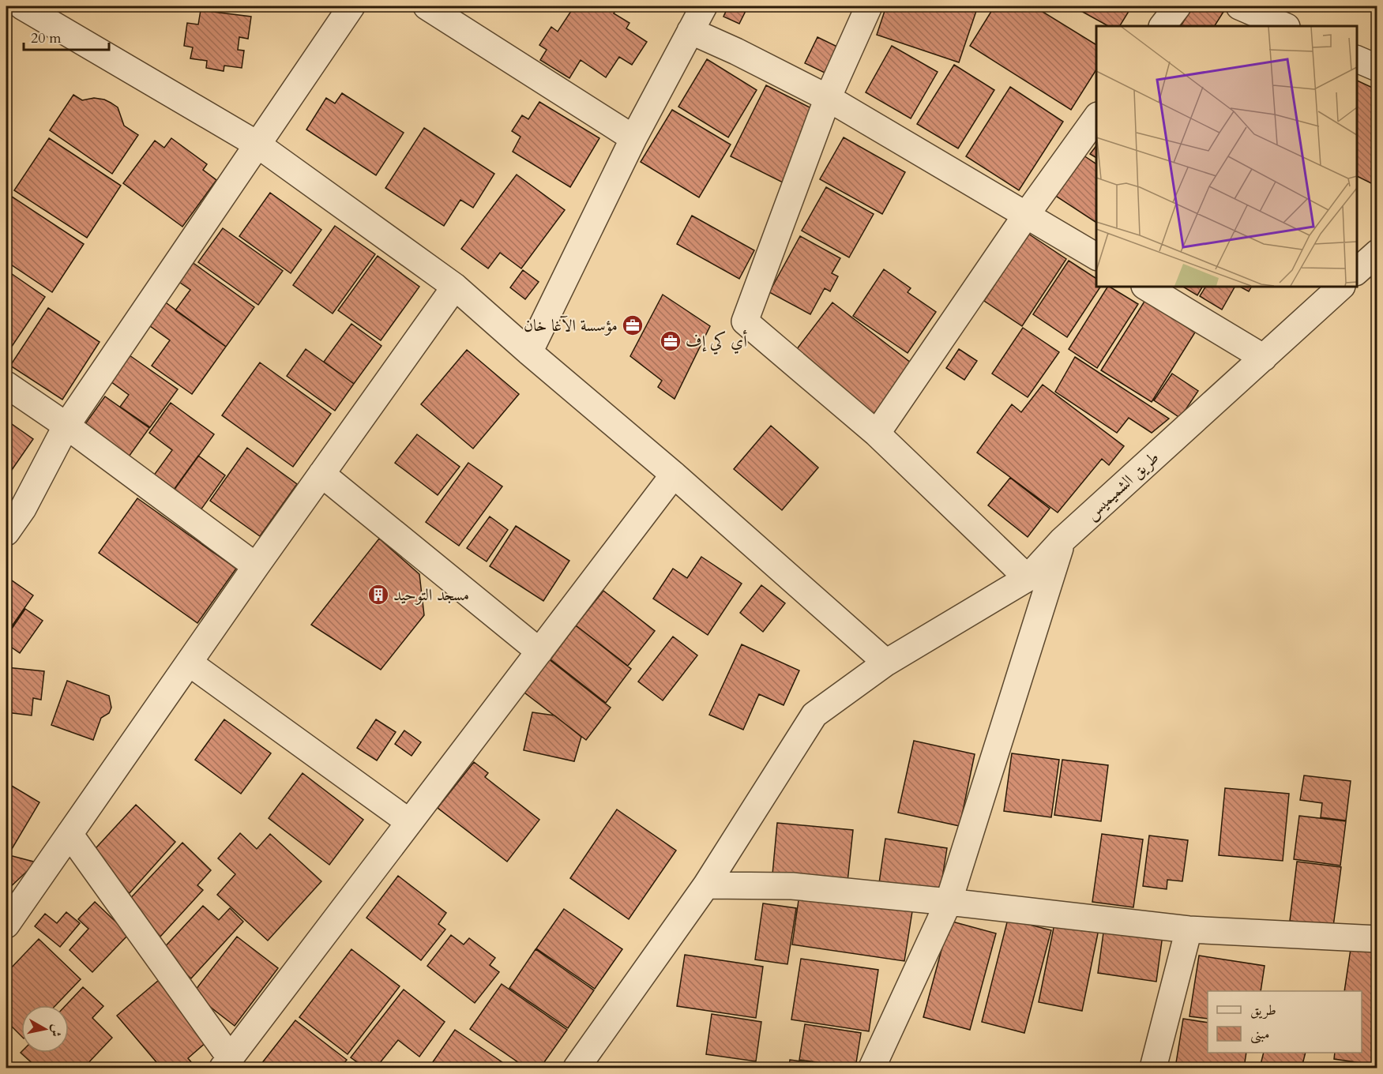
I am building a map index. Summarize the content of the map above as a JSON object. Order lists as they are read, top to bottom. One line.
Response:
{"streets":{"street":["طريق الشميميس"]},"places":{"office":["مؤسسة الآغا خان","أي كي إف"],"building":["مسجد التوحيد"]},"legend":["طريق","مبنى"],"scale_bar":"20 m","north":"right"}
